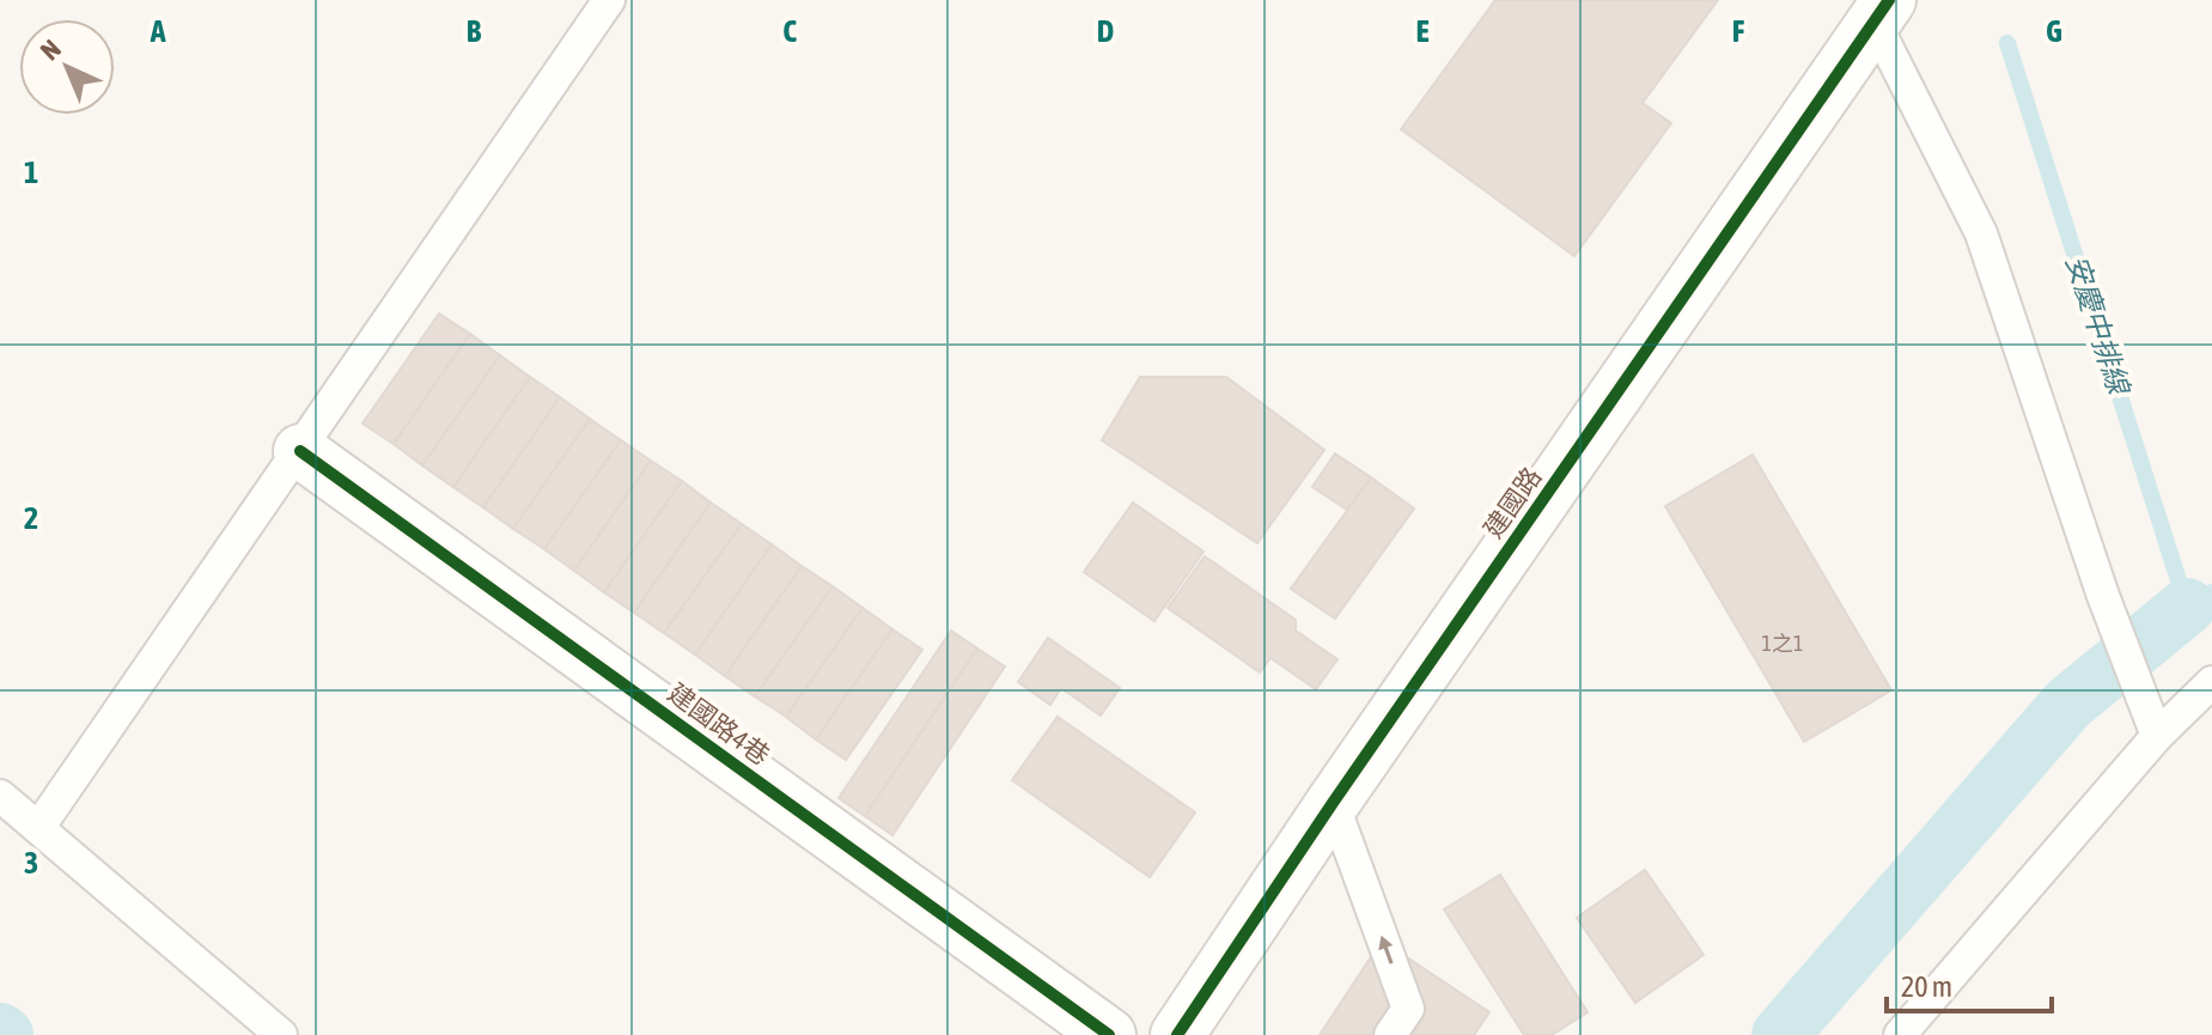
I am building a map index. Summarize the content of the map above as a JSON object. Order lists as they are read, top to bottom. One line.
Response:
{"streets":{"main road":["建國路","建國路4巷"]},"water":["安慶中排線"],"house_numbers":["1之1"],"scale_bar":"20 m","north":"top left","grid":{"columns":["A","B","C","D","E","F","G"],"rows":["1","2","3"]}}
